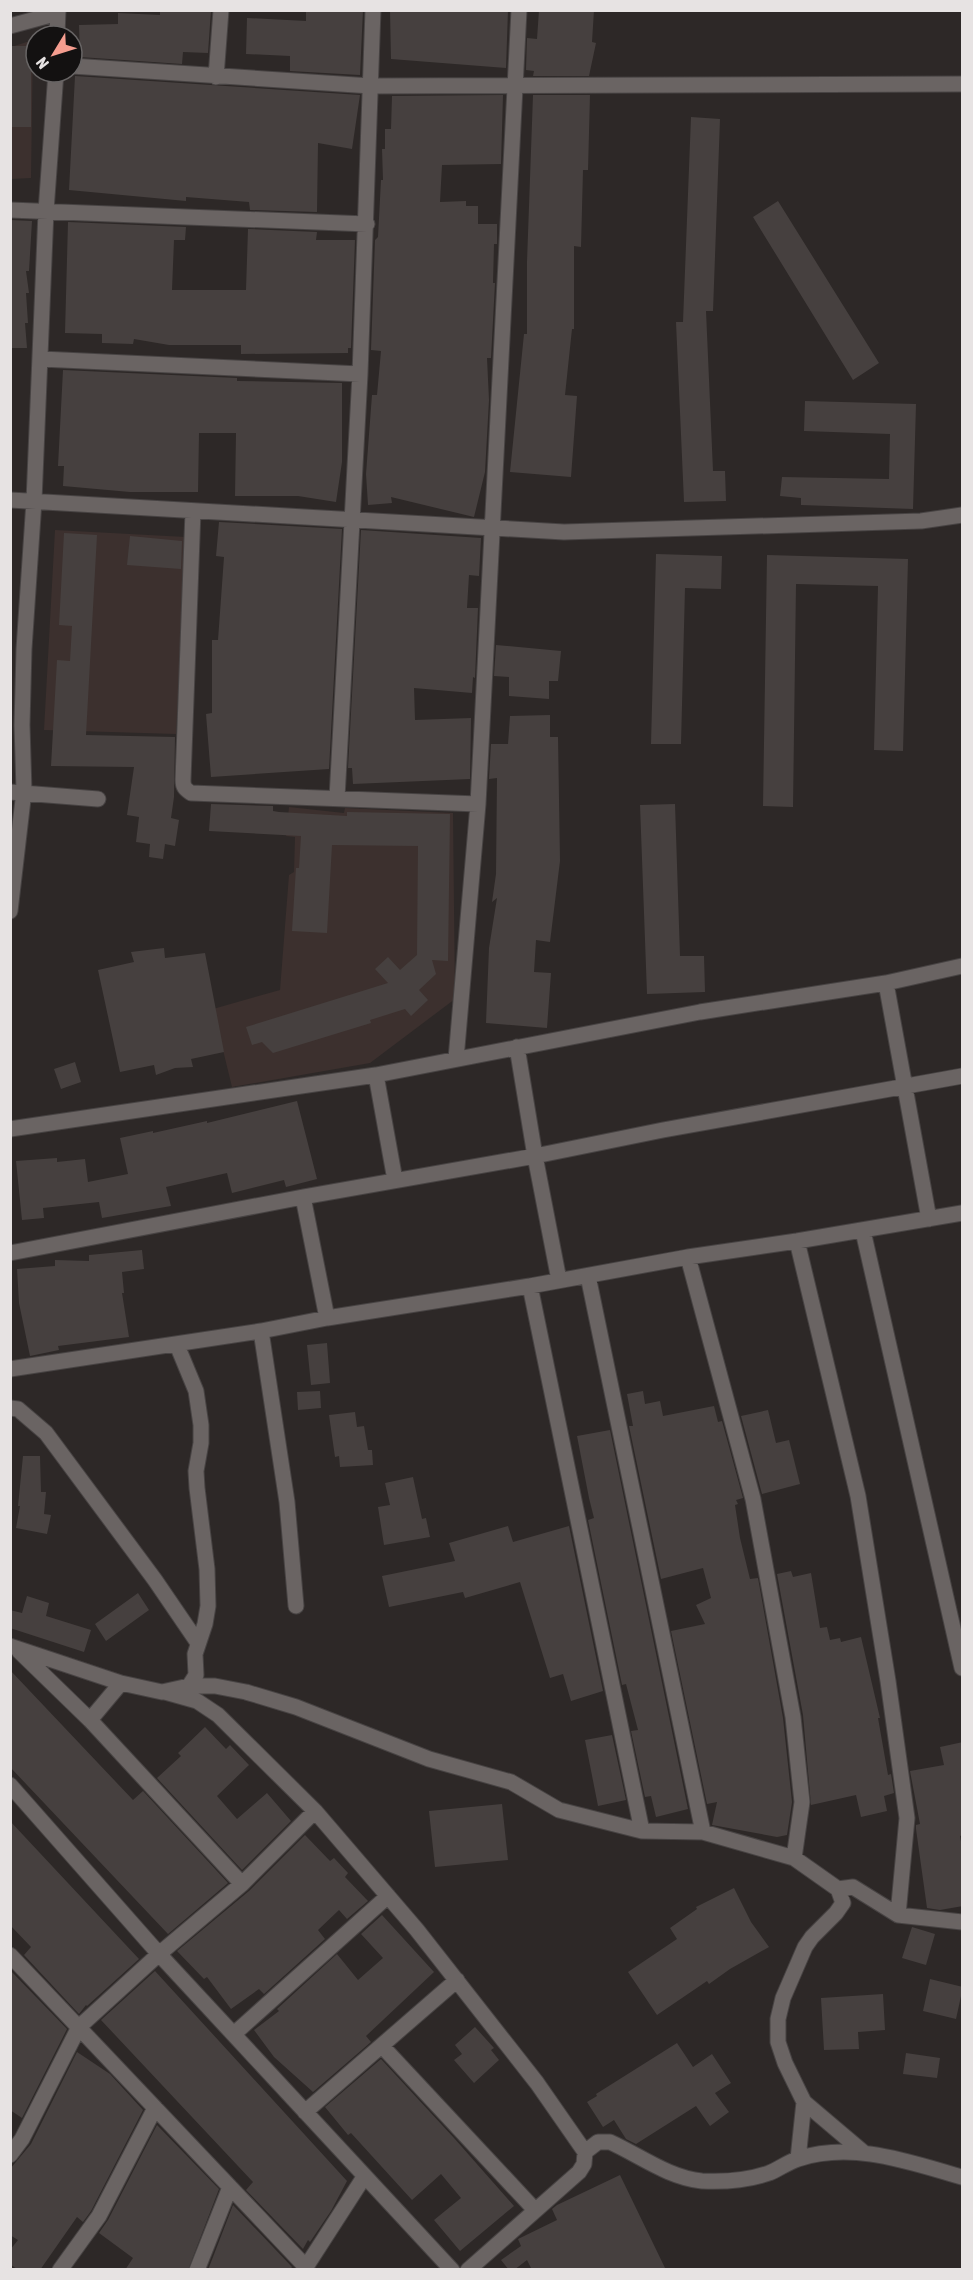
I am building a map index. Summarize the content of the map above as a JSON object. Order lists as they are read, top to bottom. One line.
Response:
{"north":"bottom left"}
